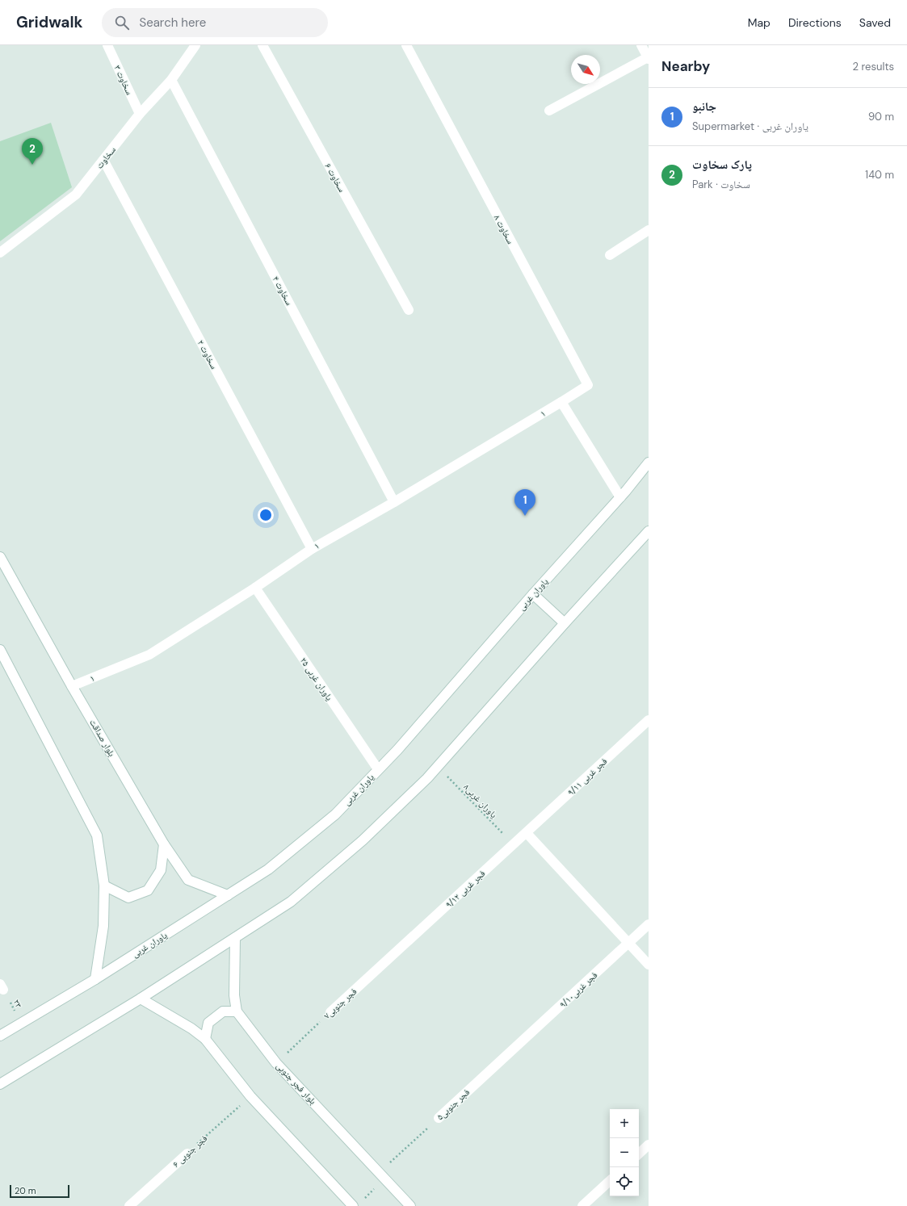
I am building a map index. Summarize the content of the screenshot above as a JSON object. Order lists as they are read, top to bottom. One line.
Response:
{"streets":{"street":["سخاوت ۳","سخاوت","سخاوت ۶","سخاوت ۸","سخاوت ۴","سخاوت ۲","۱","یاوران غربی","یاوران غربی ۲۵","بلوار صداقت","۹/۱۱ فجر غربی","۹/۱۲ فجر غربی","فجر غربی۹/۱۰","فجر جنوبی۷","بلوار فجر جنوبی","فجر جنوبی۵","۶ فجر جنوبی"],"path":["یاوران غربی۸","۲۳"]},"crossings":[["سخاوت ۳","سخاوت"],["سخاوت","سخاوت ۴"],["سخاوت","سخاوت ۲"],["سخاوت ۸","۱"],["سخاوت ۴","۱"],["سخاوت ۲","۱"],["۱","یاوران غربی ۲۵"],["۱","بلوار صداقت"],["یاوران غربی","یاوران غربی ۲۵"],["یاوران غربی","بلوار صداقت"],["یاوران غربی","۲۳"],["۹/۱۱ فجر غربی","۹/۱۲ فجر غربی"],["یاوران غربی۸","۹/۱۲ فجر غربی"],["۹/۱۲ فجر غربی","فجر جنوبی۷"],["فجر غربی۹/۱۰","فجر جنوبی۵"],["فجر جنوبی۷","بلوار فجر جنوبی"],["بلوار فجر جنوبی","فجر جنوبی۵"]],"scale_bar":"20 m","north":"bottom right","page":{"header":"Gridwalk","search":"Search here","nav":["Map","Directions","Saved"],"heading":["Nearby","2 results"],"list":[{"mark":"1","name":"جانبو","note":"Supermarket · یاوران غربی","value":"90 m"},{"mark":"2","name":"پارک سخاوت","note":"Park · سخاوت","value":"140 m"}],"pins":["2","1"],"map_buttons":["+","−"],"scale":"20 m"}}
